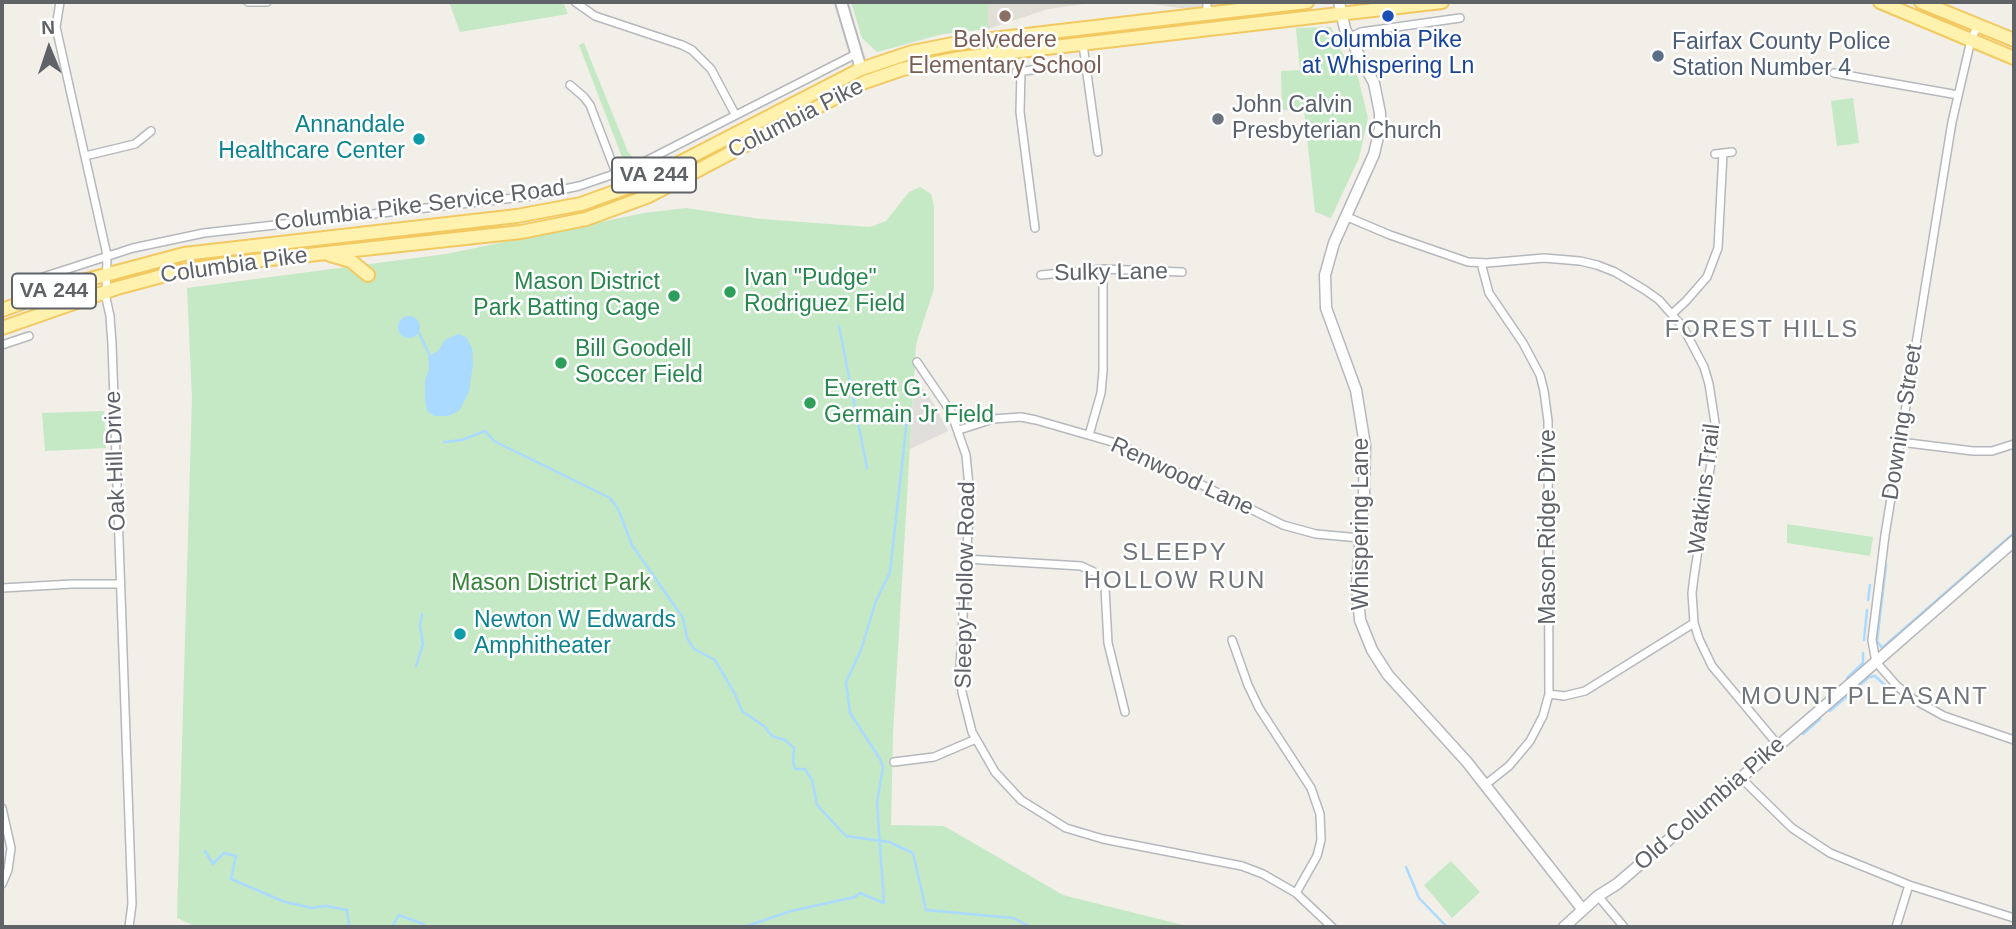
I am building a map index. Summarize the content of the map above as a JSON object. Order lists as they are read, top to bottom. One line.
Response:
{"streets":{"main road":["Columbia Pike","VA 244"],"street":["Columbia Pike Service Road","Sulky Lane","Downing Street","Oak Hill Drive","Renwood Lane","Watkins Trail","Whispering Lane","Mason Ridge Drive","Sleepy Hollow Road","Old Columbia Pike"]},"crossings":[["Columbia Pike","Oak Hill Drive"],["Columbia Pike","Whispering Lane"],["Columbia Pike Service Road","Oak Hill Drive"],["Downing Street","Old Columbia Pike"],["Renwood Lane","Whispering Lane"],["Renwood Lane","Sleepy Hollow Road"],["Watkins Trail","Whispering Lane"],["Watkins Trail","Mason Ridge Drive"],["Watkins Trail","Old Columbia Pike"],["Whispering Lane","Mason Ridge Drive"],["Whispering Lane","Old Columbia Pike"]],"districts":["FOREST HILLS","SLEEPY HOLLOW RUN","MOUNT PLEASANT"],"parks":["Mason District Park"],"places":["Belvedere Elementary School","Columbia Pike at Whispering Ln","Fairfax County Police Station Number 4","John Calvin Presbyterian Church","Annandale Healthcare Center","Ivan \"Pudge\" Rodriguez Field","Mason District Park Batting Cage","Bill Goodell Soccer Field","Everett G. Germain Jr Field","Newton W Edwards Amphitheater"],"north":"top"}
